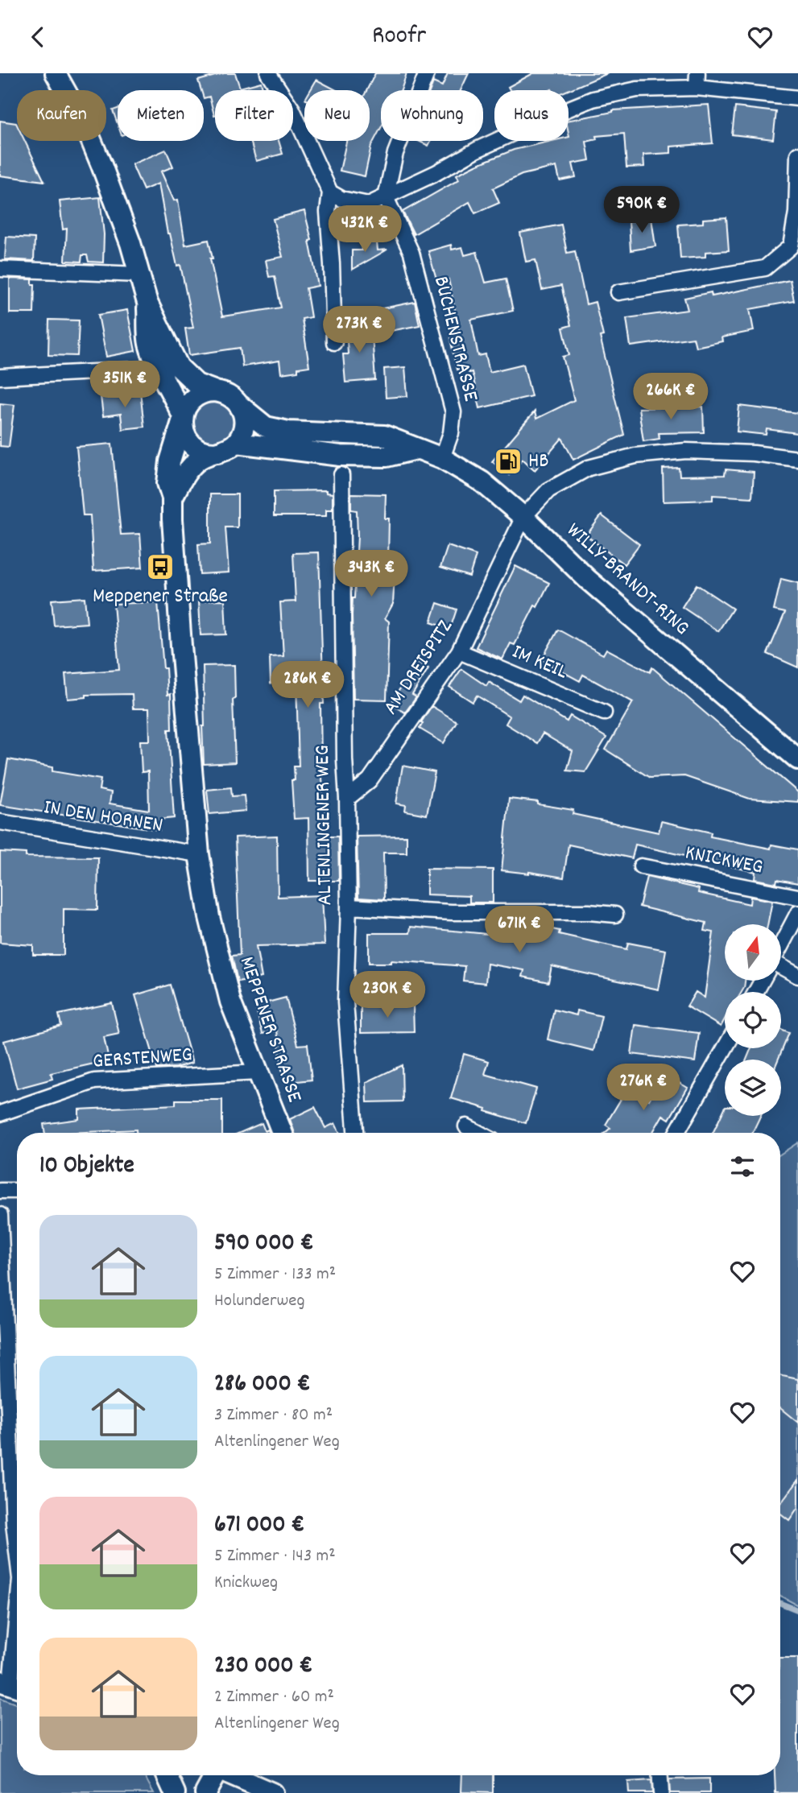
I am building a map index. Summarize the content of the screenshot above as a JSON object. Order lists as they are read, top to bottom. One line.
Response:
{"streets":{"main road":["WILLY-BRANDT-RING","MEPPENER STRASSE"],"street":["BUCHENSTRASSE","IM KEIL","AM DREISPITZ","IN DEN HORNEN","ALTENLINGENER WEG","KNICKWEG","GERSTENWEG"]},"crossings":[["BUCHENSTRASSE","WILLY-BRANDT-RING"],["WILLY-BRANDT-RING","AM DREISPITZ"],["WILLY-BRANDT-RING","MEPPENER STRASSE"],["IM KEIL","AM DREISPITZ"],["AM DREISPITZ","ALTENLINGENER WEG"],["IN DEN HORNEN","MEPPENER STRASSE"],["MEPPENER STRASSE","GERSTENWEG"]],"places":{"fuel station":["HB"],"bus stop":["Meppener Straße"]},"north":"top","page":{"header":"Roofr","chip":["Kaufen","Mieten","Filter","Neu","Wohnung","Haus"],"price":["590K €","432K €","273K €","351K €","266K €","343K €","286K €","671K €","230K €","276K €"],"heading":"10 Objekte","list":[{"name":"590 000 €","note":"5 Zimmer · 133 m² · Holunderweg"},{"name":"286 000 €","note":"3 Zimmer · 80 m² · Altenlingener Weg"},{"name":"671 000 €","note":"5 Zimmer · 143 m² · Knickweg"},{"name":"230 000 €","note":"2 Zimmer · 60 m² · Altenlingener Weg"}]}}
